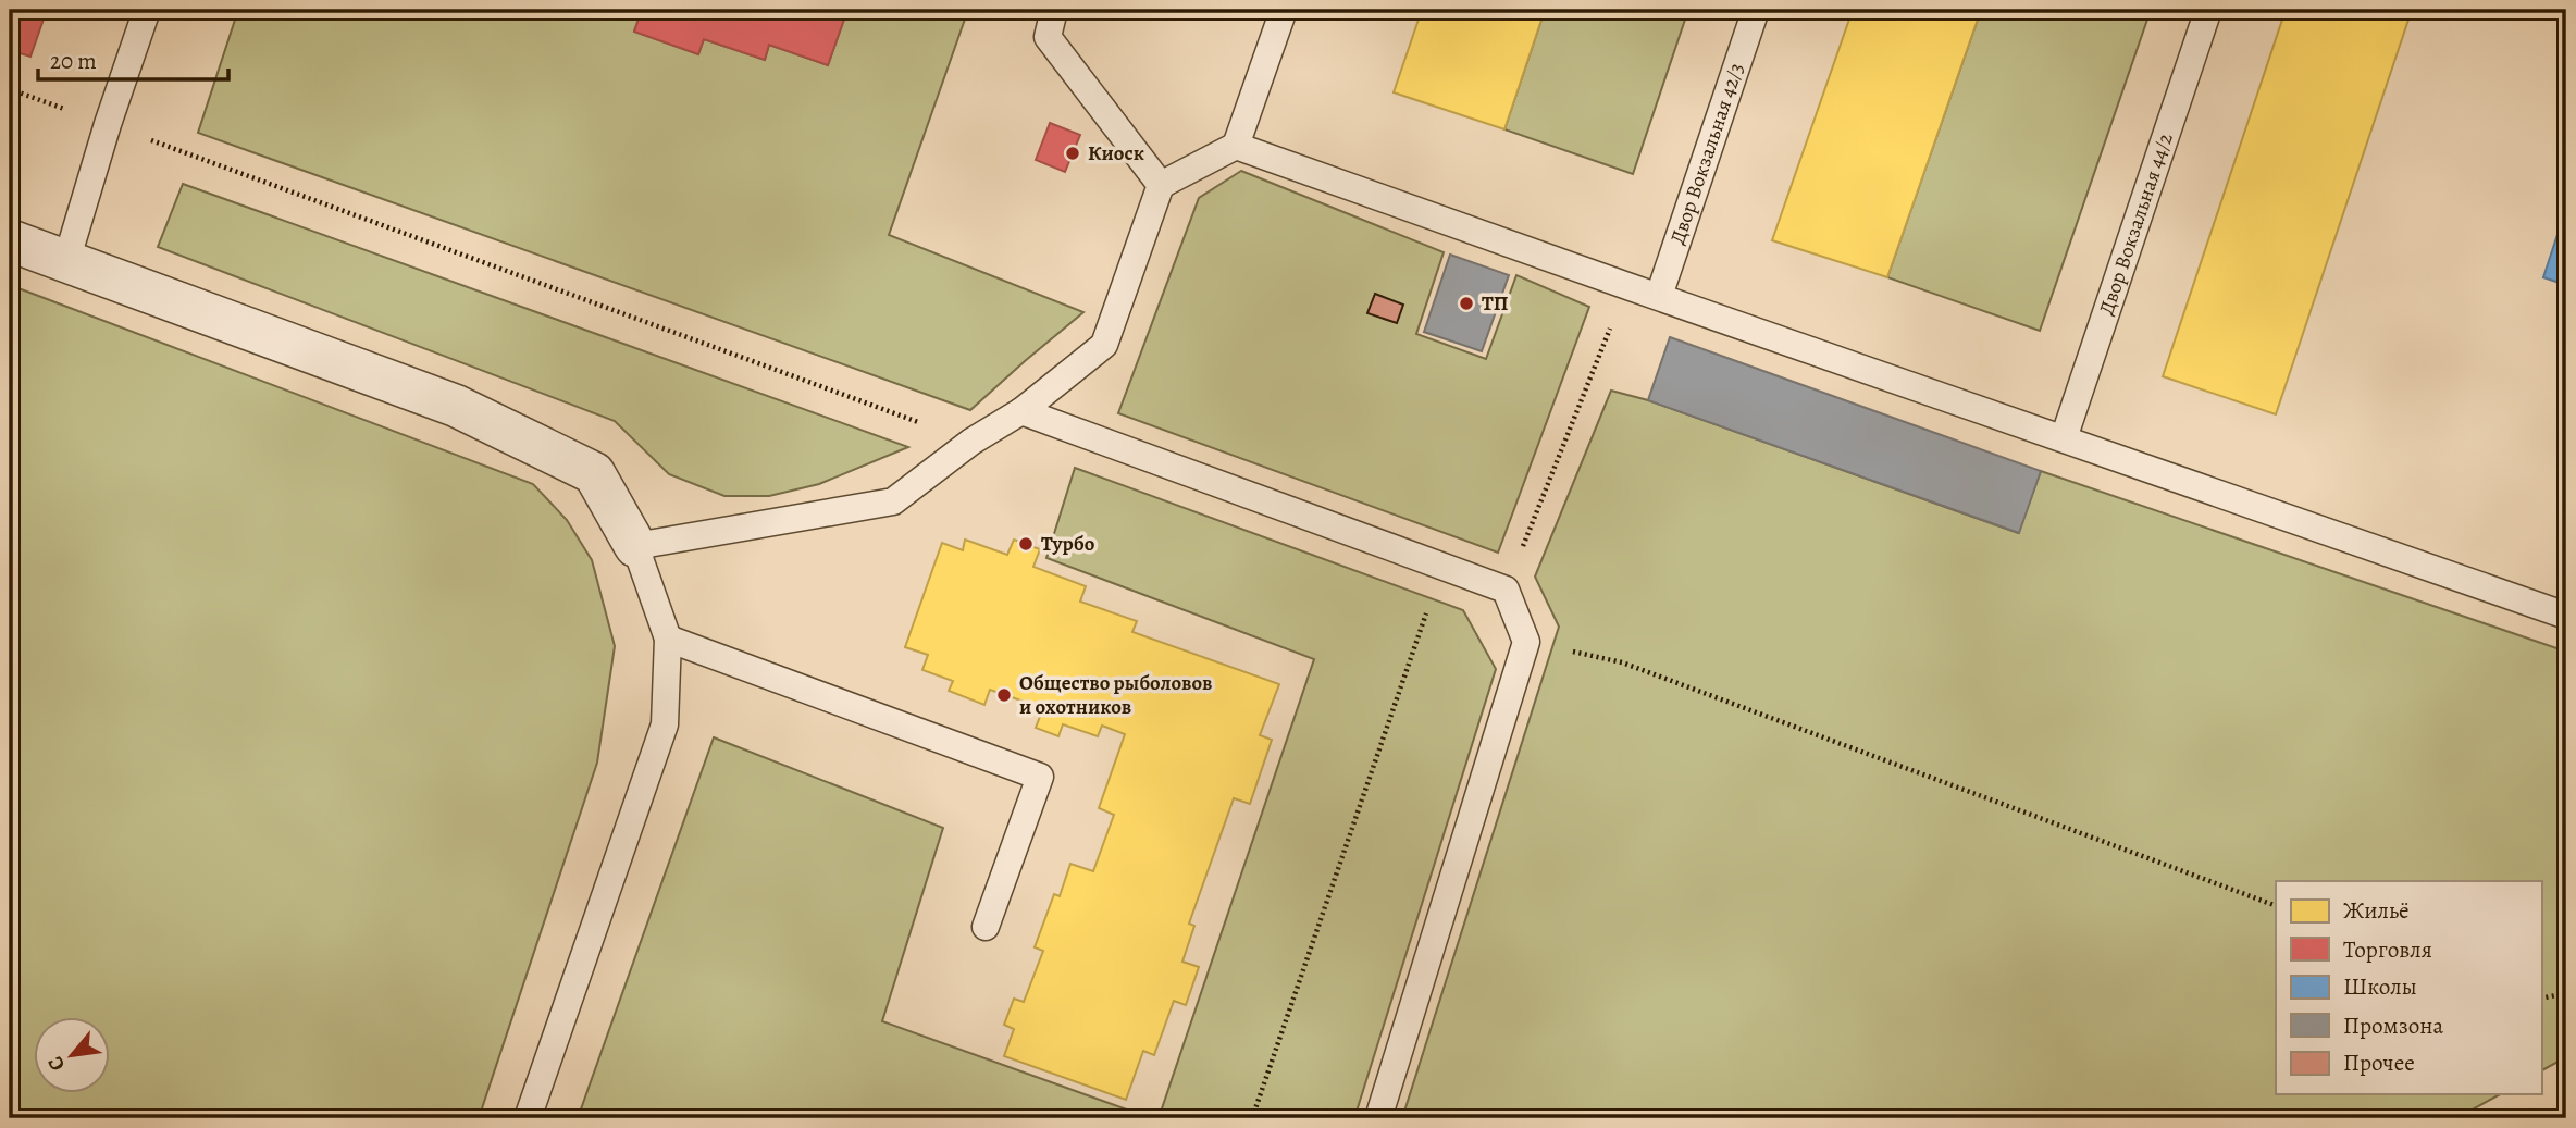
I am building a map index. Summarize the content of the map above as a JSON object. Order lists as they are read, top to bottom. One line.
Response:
{"streets":{"lane":["Двор Вокзальная 42/3","Двор Вокзальная 44/2"]},"places":["Киоск","ТП","Турбо","Общество рыболовов и охотников"],"legend":["Жильё","Торговля","Школы","Промзона","Прочее"],"scale_bar":"20 m","north":"bottom left"}
